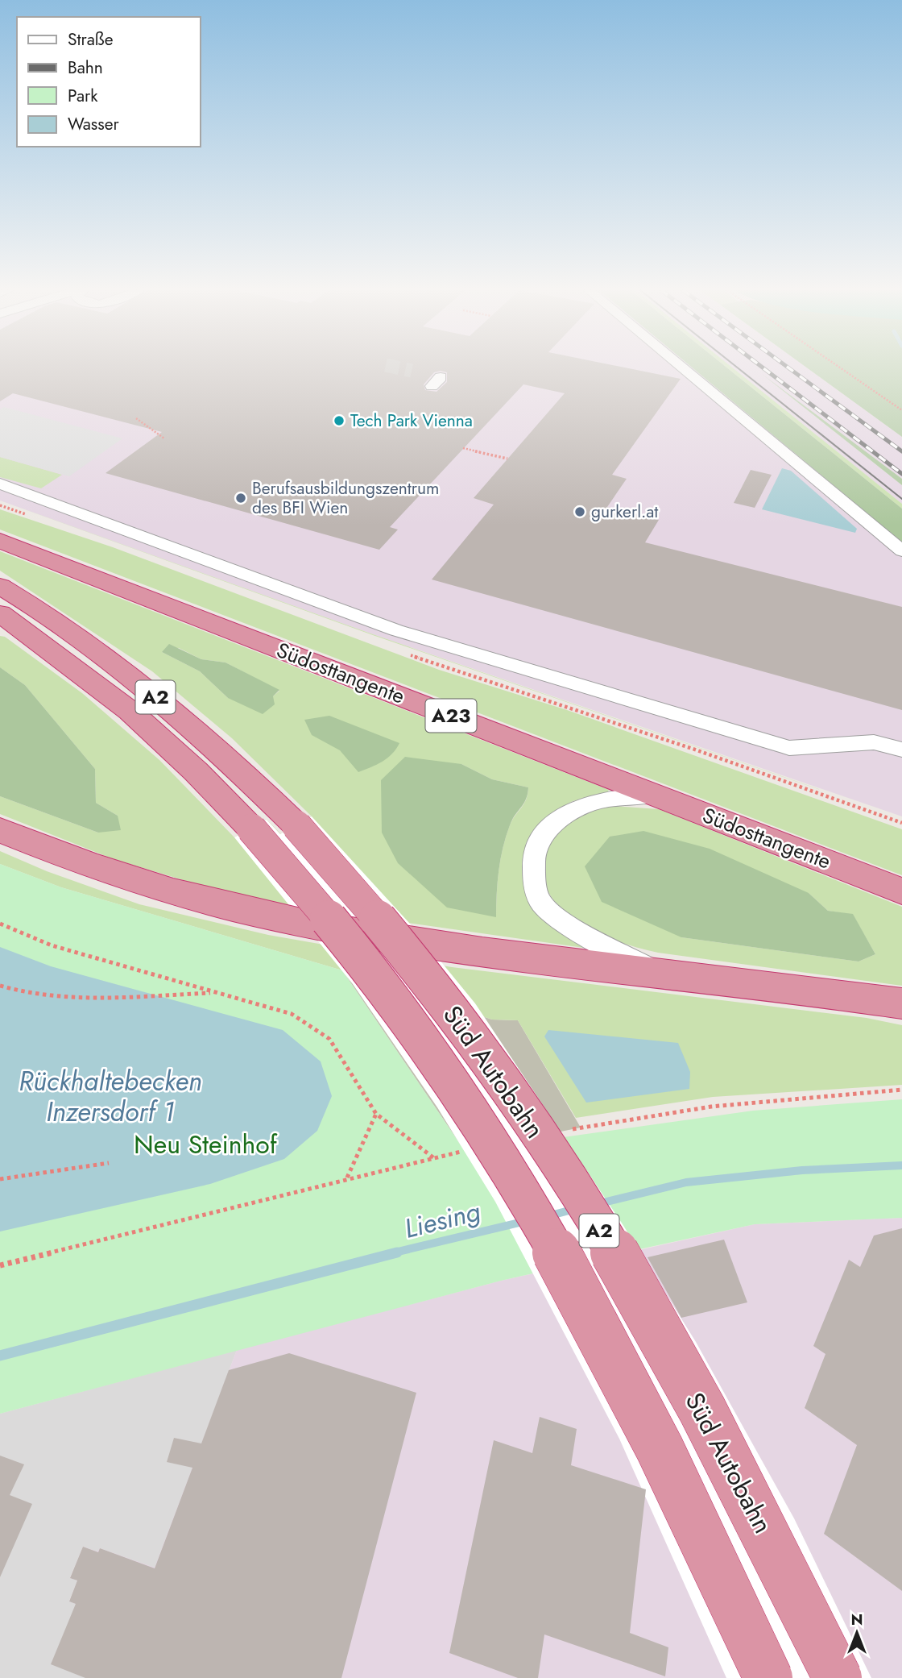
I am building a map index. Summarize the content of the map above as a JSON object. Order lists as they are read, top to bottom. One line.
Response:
{"streets":{"highway":["Südosttangente","A2","A23","Süd Autobahn"]},"water":["Rückhaltebecken Inzersdorf 1","Liesing"],"parks":["Neu Steinhof"],"places":["Tech Park Vienna","Berufsausbildungszentrum des BFI Wien","gurkerl.at"],"legend":["Straße","Bahn","Park","Wasser"],"north":"top"}
